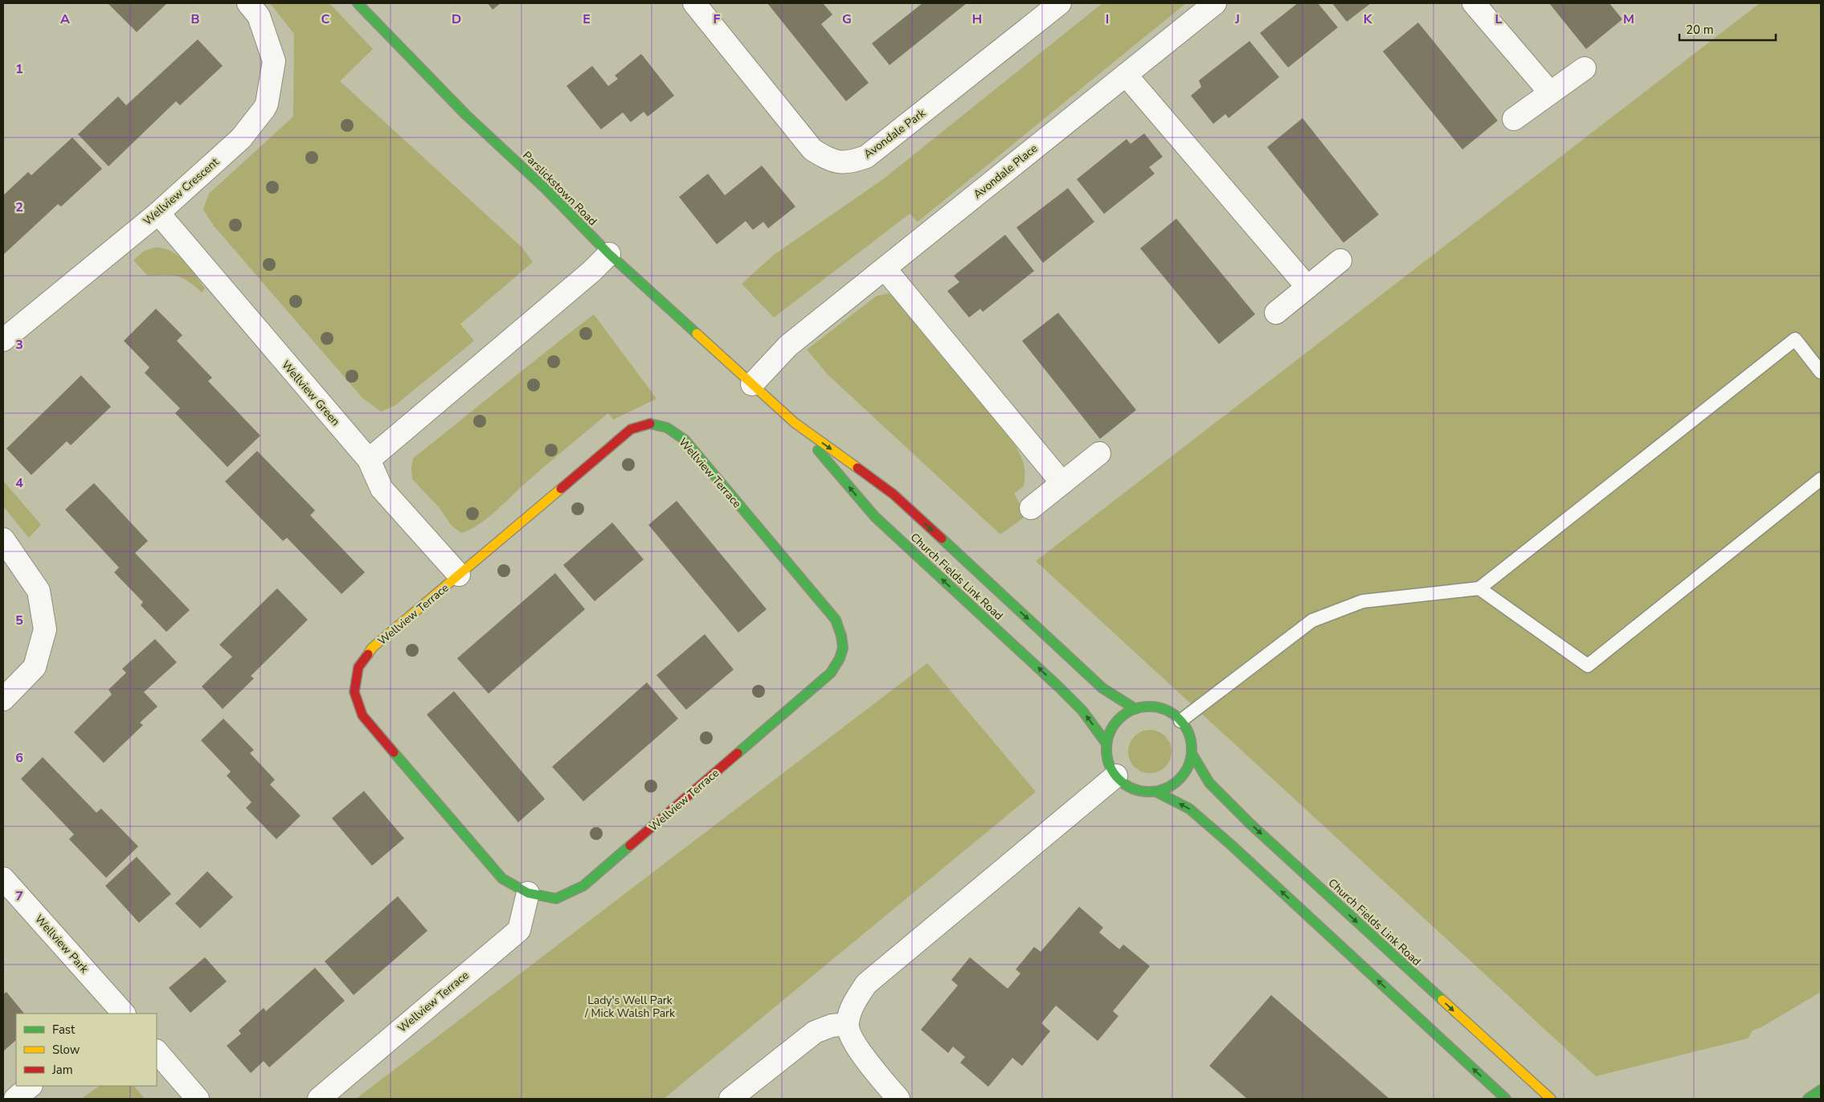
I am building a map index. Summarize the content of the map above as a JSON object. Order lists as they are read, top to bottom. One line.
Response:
{"streets":{"street":["Avondale Park","Avondale Place","Parslickstown Road","Wellview Crescent","Wellview Green","Wellview Terrace","Church Fields Link Road","Wellview Park"]},"crossings":[["Avondale Place","Parslickstown Road"],["Avondale Place","Church Fields Link Road"],["Parslickstown Road","Church Fields Link Road"],["Wellview Crescent","Wellview Green"],["Wellview Green","Wellview Terrace"]],"parks":["Lady's Well Park / Mick Walsh Park"],"legend":["Fast","Slow","Jam"],"scale_bar":"20 m","grid":{"columns":["A","B","C","D","E","F","G","H","I","J","K","L","M"],"rows":["1","2","3","4","5","6","7"]}}
